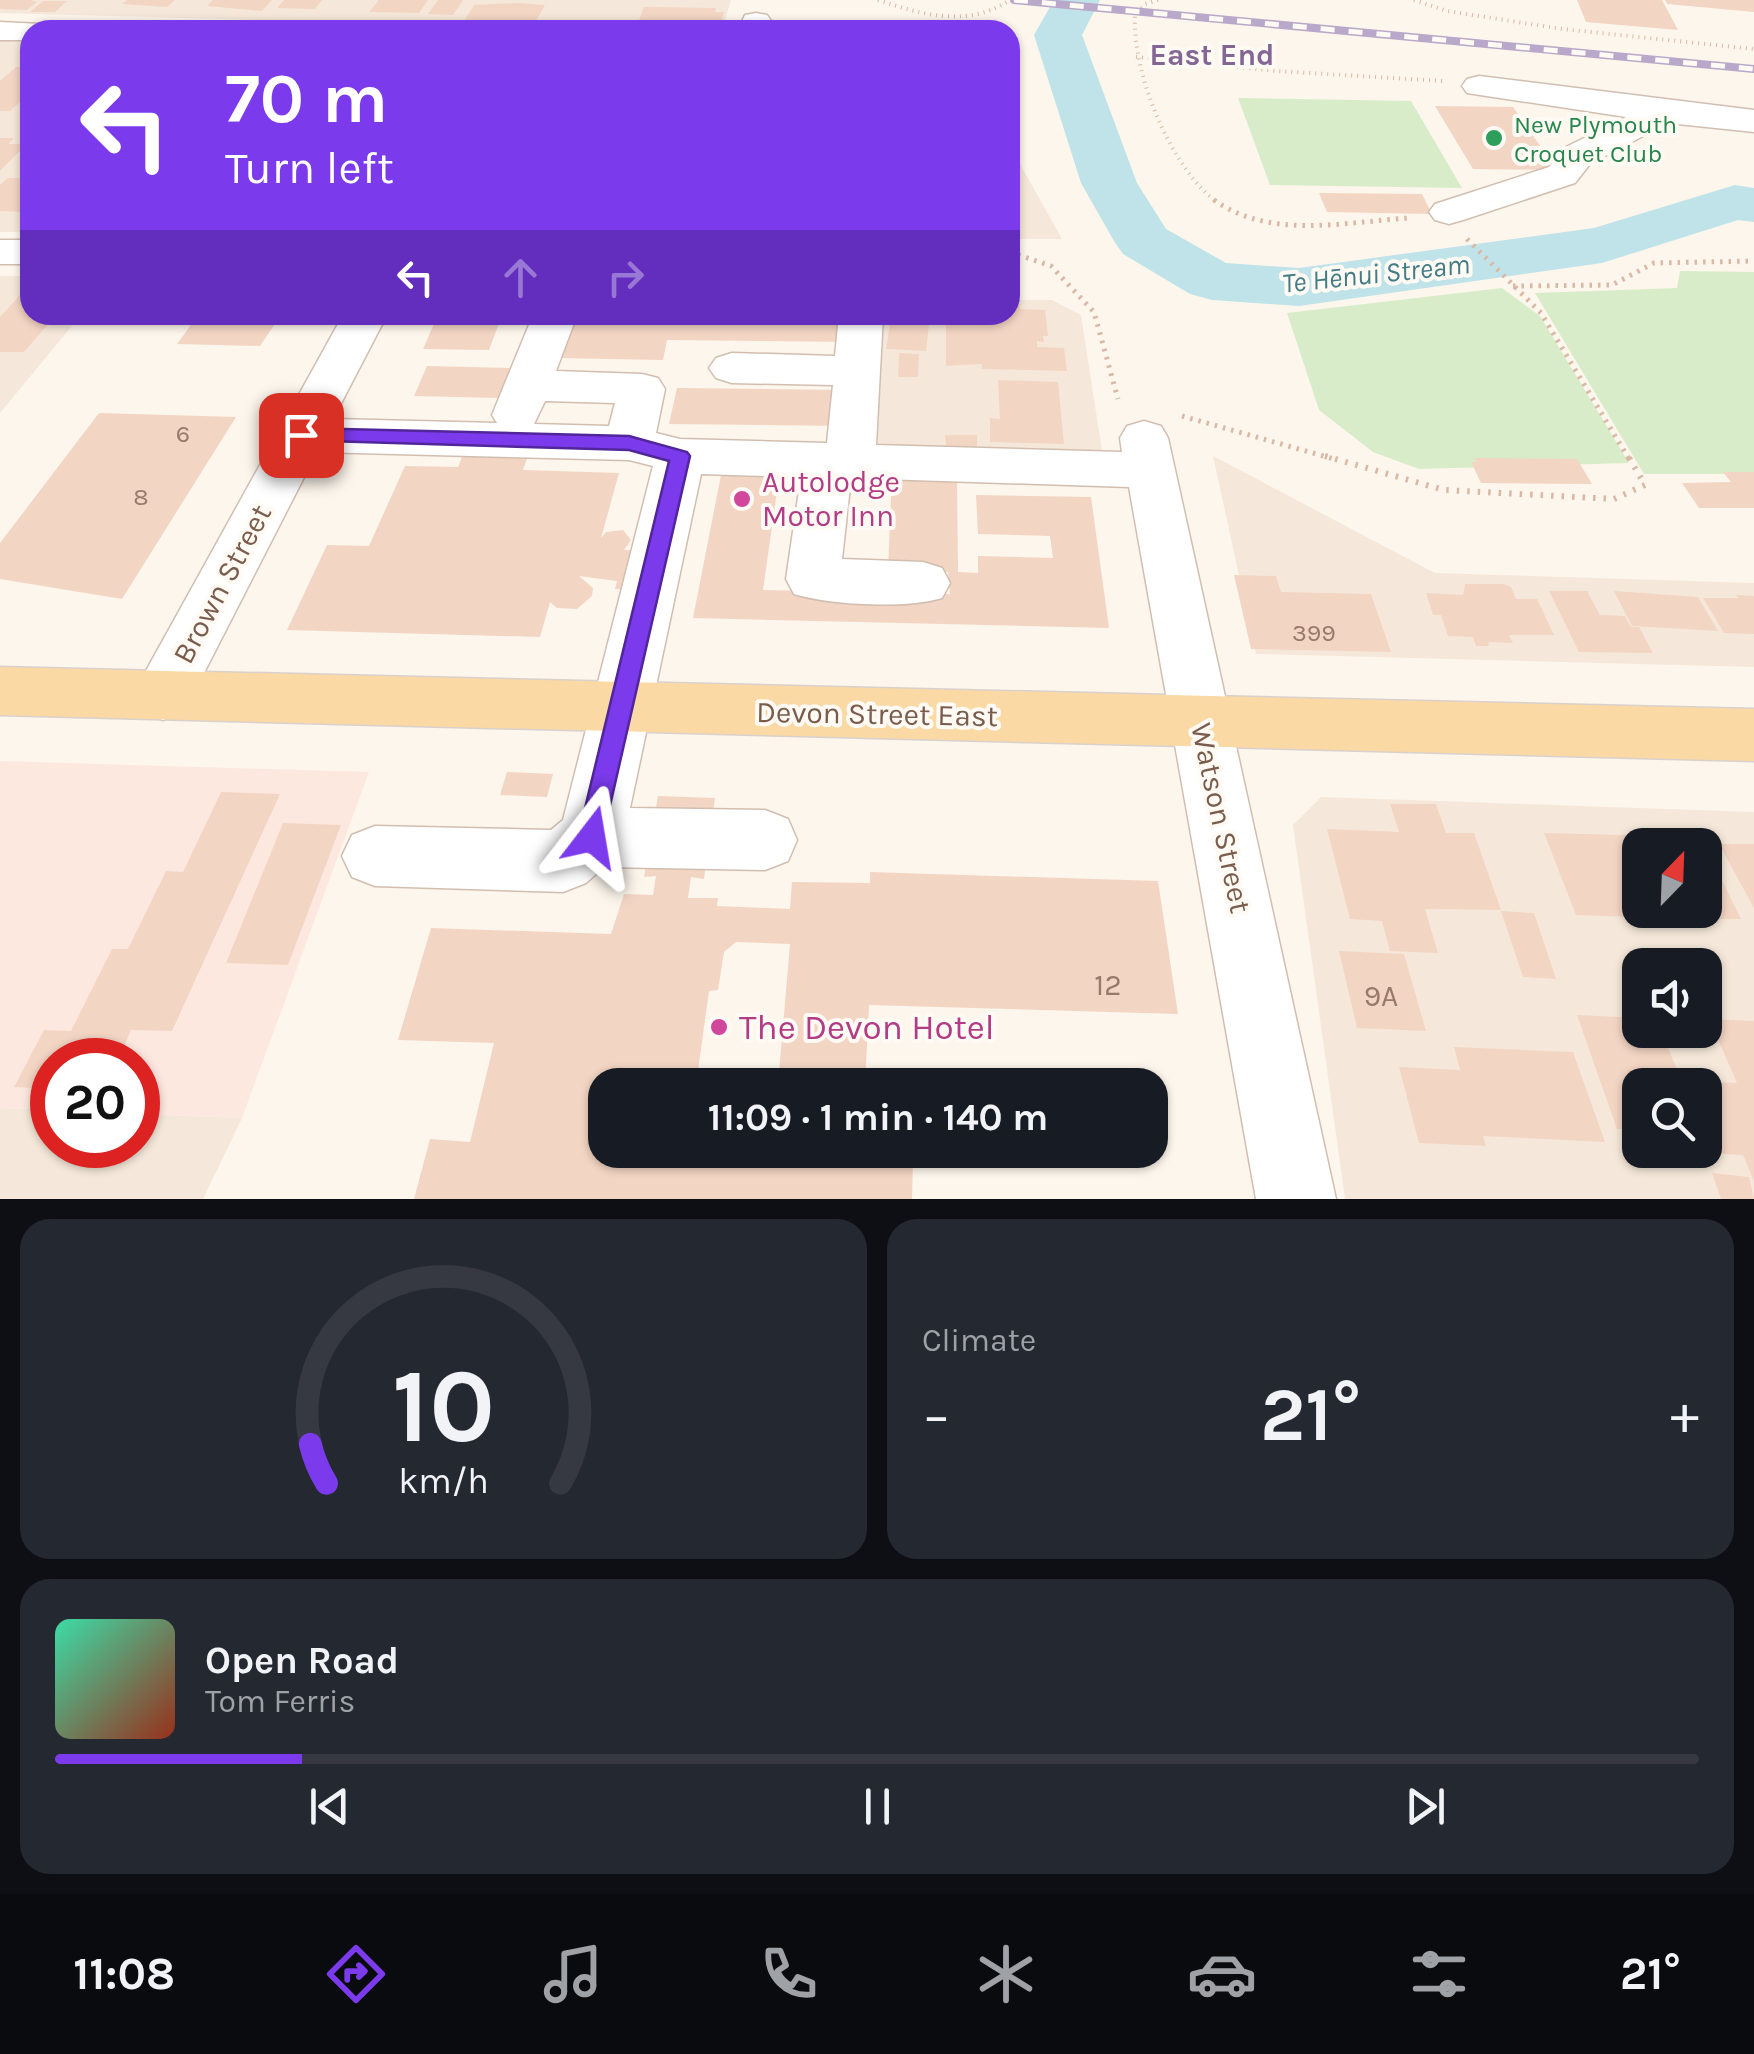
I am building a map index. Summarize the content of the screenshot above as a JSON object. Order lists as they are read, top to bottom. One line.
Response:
{"streets":{"main road":["Devon Street East"],"street":["Brown Street","Watson Street"]},"crossings":[["Brown Street","Devon Street East"],["Devon Street East","Watson Street"]],"districts":["East End"],"water":["Te Hēnui Stream"],"places":["New Plymouth Croquet Club","Autolodge Motor Inn","The Devon Hotel"],"house_numbers":["6","8","399","12","9A"],"north":"top right","page":{"turn":["70 m","Turn left"],"limit":"20","trip":"11:09 · 1 min · 140 m","tile":"Climate","heat":["−","21°","+"],"song":["Open Road","Tom Ferris"],"tabs":["11:08","21°"],"gauge":["10","km/h"]}}
